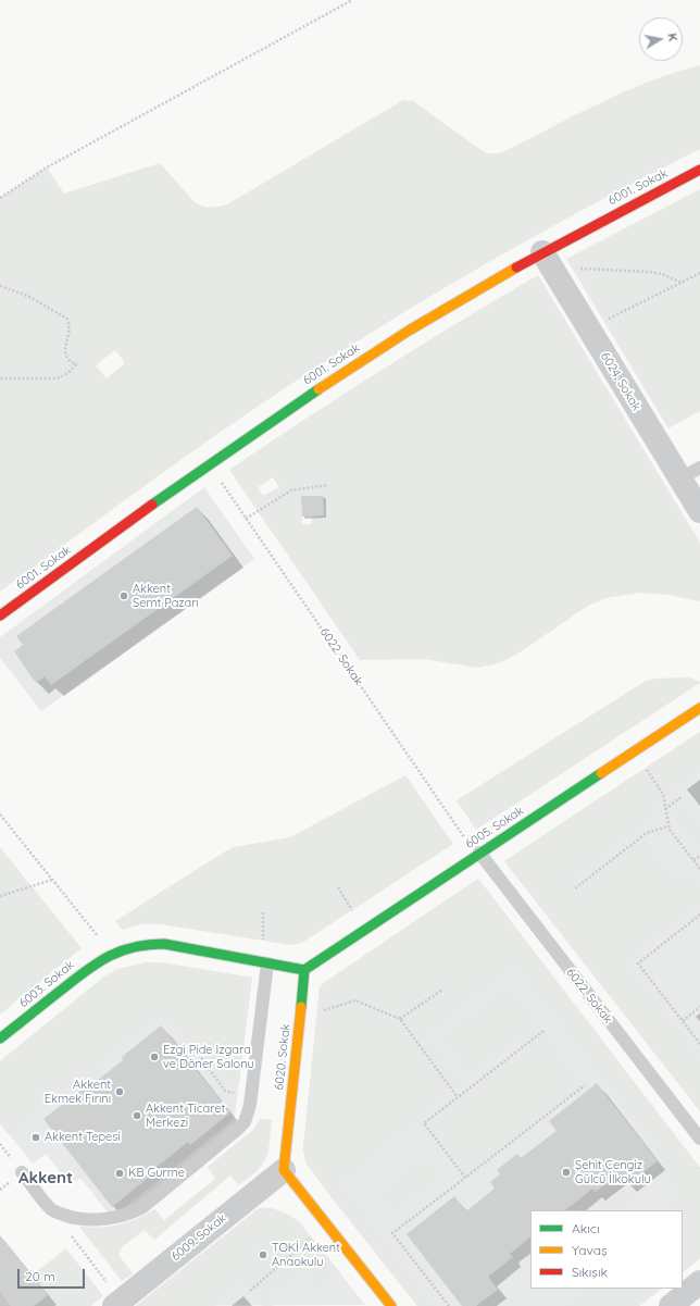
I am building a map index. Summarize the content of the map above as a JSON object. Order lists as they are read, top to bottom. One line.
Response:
{"streets":{"street":["6001. Sokak","6024. Sokak","6005. Sokak","6003. Sokak","6020. Sokak","6009. Sokak"],"lane":["6022. Sokak"]},"crossings":[["6001. Sokak","6024. Sokak"],["6022. Sokak","6005. Sokak"],["6005. Sokak","6020. Sokak"],["6020. Sokak","6009. Sokak"]],"districts":["Akkent"],"places":["Akkent Semt Pazarı","Ezgi Pide Izgara ve Döner Salonu","Akkent Ekmek Fırını","Akkent Ticaret Merkezi","Akkent Tepesi","Şehit Cengiz Gülcü İlkokulu","KB Gurme","TOKİ Akkent Anaokulu"],"legend":["Akıcı","Yavaş","Sıkışık"],"scale_bar":"20 m","north":"right"}
